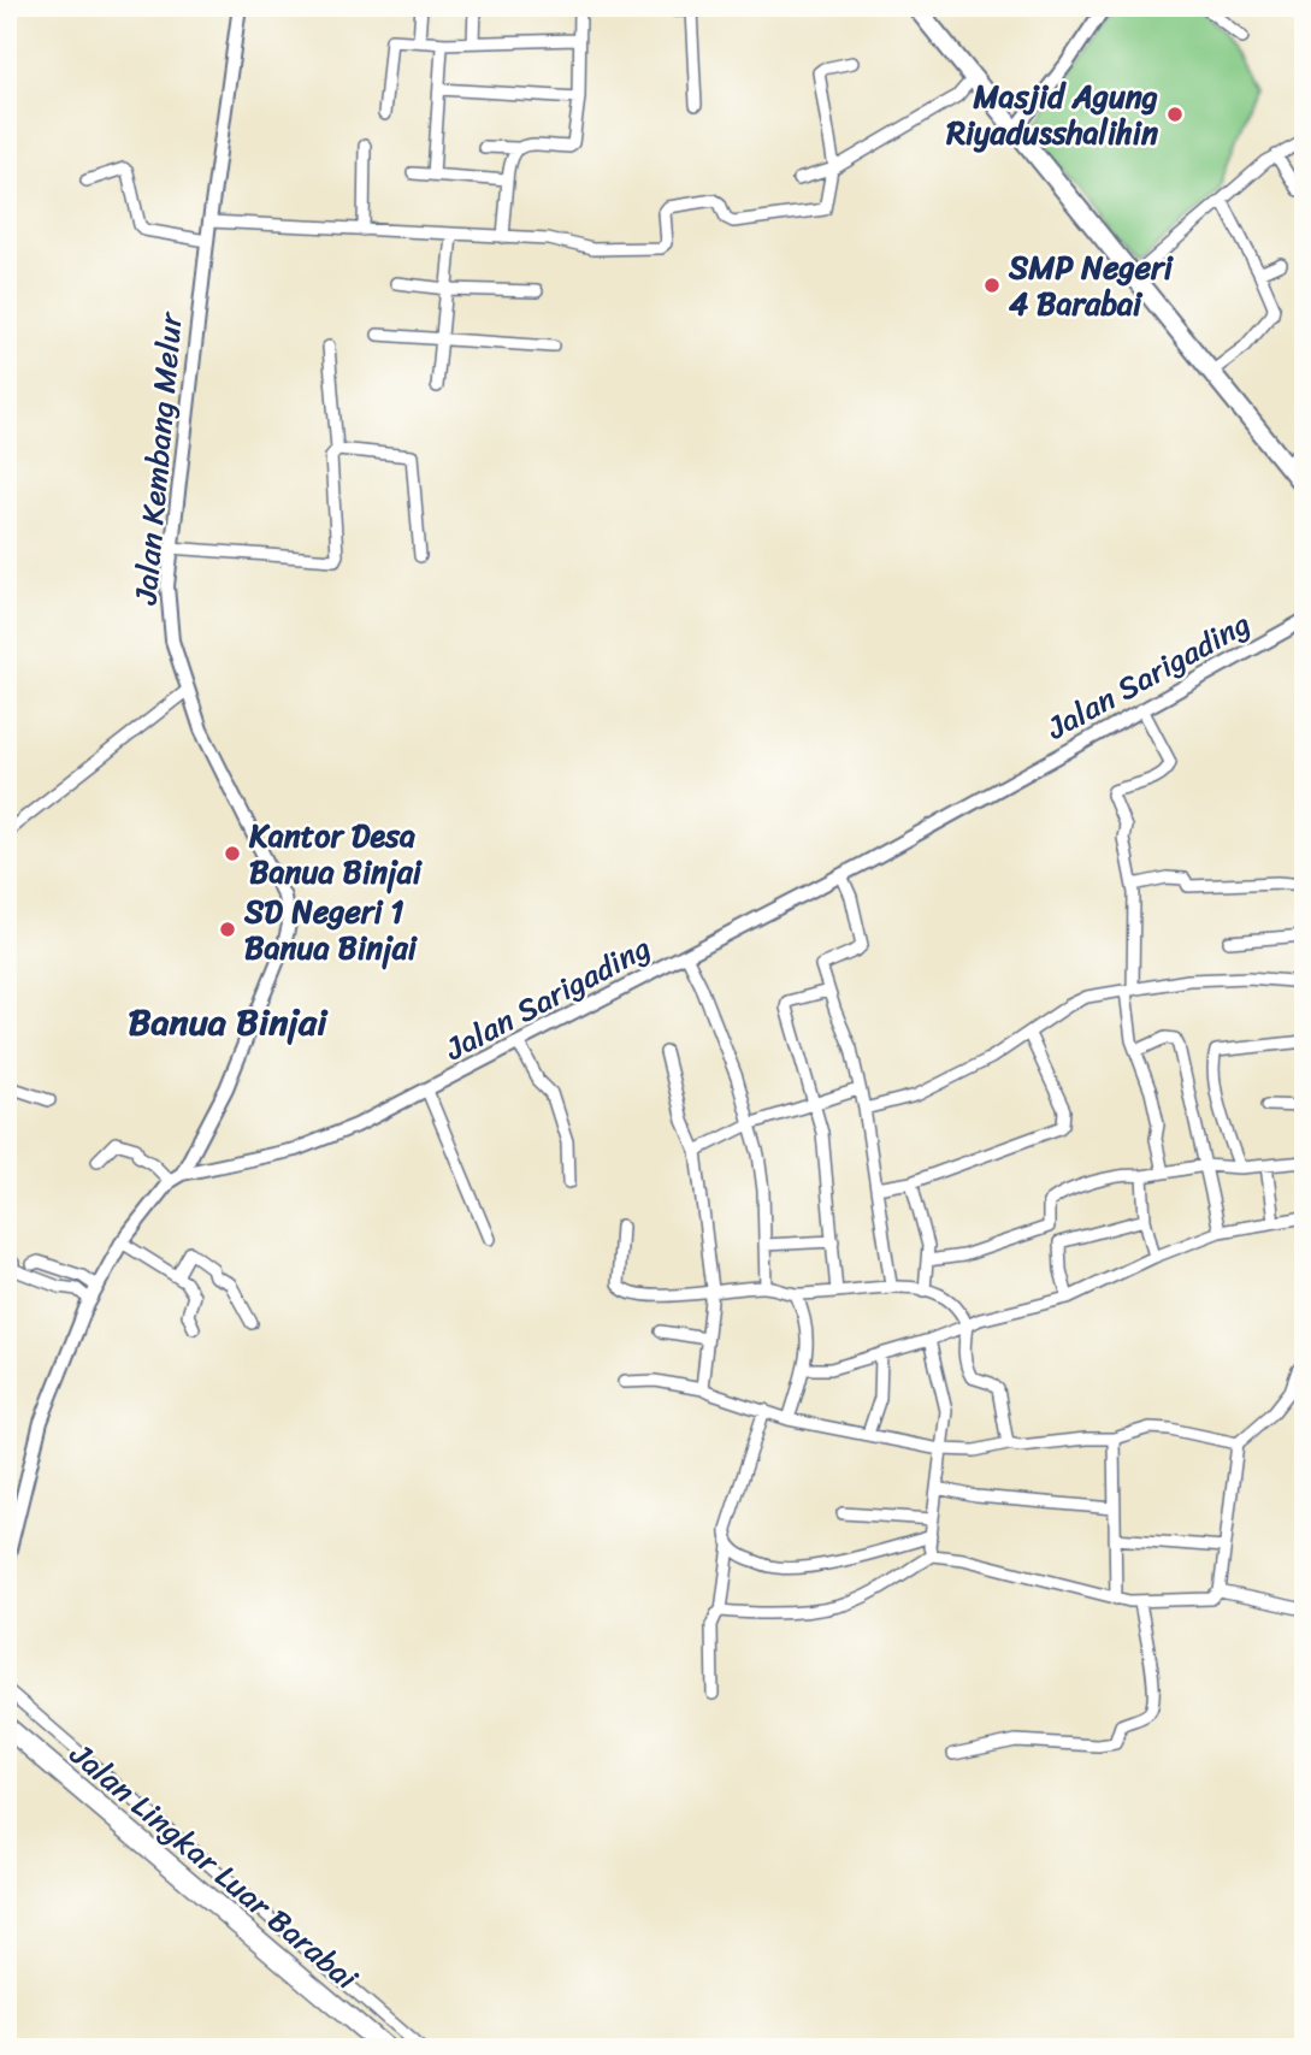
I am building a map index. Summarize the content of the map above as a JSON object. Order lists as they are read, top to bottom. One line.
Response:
{"streets":{"highway":["Jalan Lingkar Luar Barabai"],"street":["Jalan Kembang Melur","Jalan Sarigading"]},"crossings":[["Jalan Kembang Melur","Jalan Sarigading"]],"districts":["Banua Binjai"],"places":["Masjid Agung Riyadusshalihin","SMP Negeri 4 Barabai","Kantor Desa Banua Binjai","SD Negeri 1 Banua Binjai"]}
